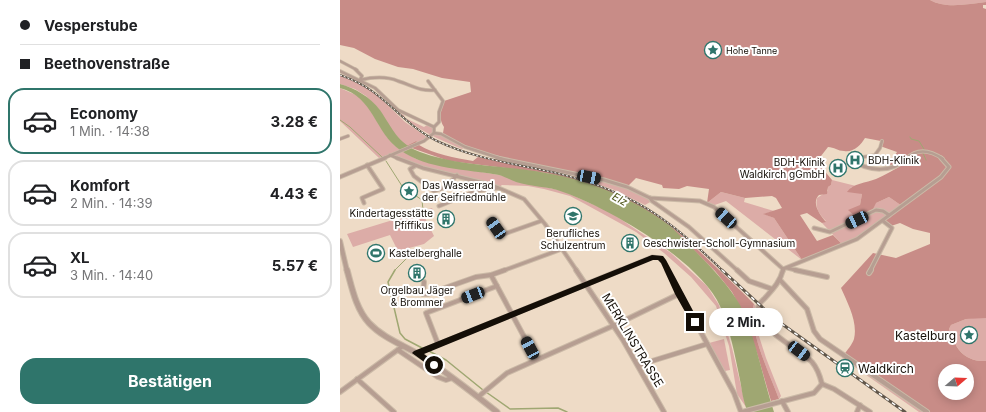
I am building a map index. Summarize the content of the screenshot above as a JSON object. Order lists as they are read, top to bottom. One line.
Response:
{"streets":{"street":["MERKLINSTRASSE"]},"water":["Elz"],"places":{"place":["Hohe Tanne","Das Wasserrad der Seifriedmühle","Kastelburg"],"hospital":["BDH-Klinik","BDH-Klinik Waldkirch gGmbH"],"school or university":["Berufliches Schulzentrum"],"building":["Kindertagesstätte Pfiffikus","Geschwister-Scholl-Gymnasium","Orgelbau Jäger & Brommer"],"sports":["Kastelberghalle"],"station":["Waldkirch"]},"north":"right","page":{"banner":["Vesperstube","Beethovenstraße"],"list":[{"name":"Economy","note":"1 Min. · 14:38","value":"3.28 €"},{"name":"Komfort","note":"2 Min. · 14:39","value":"4.43 €"},{"name":"XL","note":"3 Min. · 14:40","value":"5.57 €"}],"bubble":"2 Min.","buttons":"Bestätigen"}}
